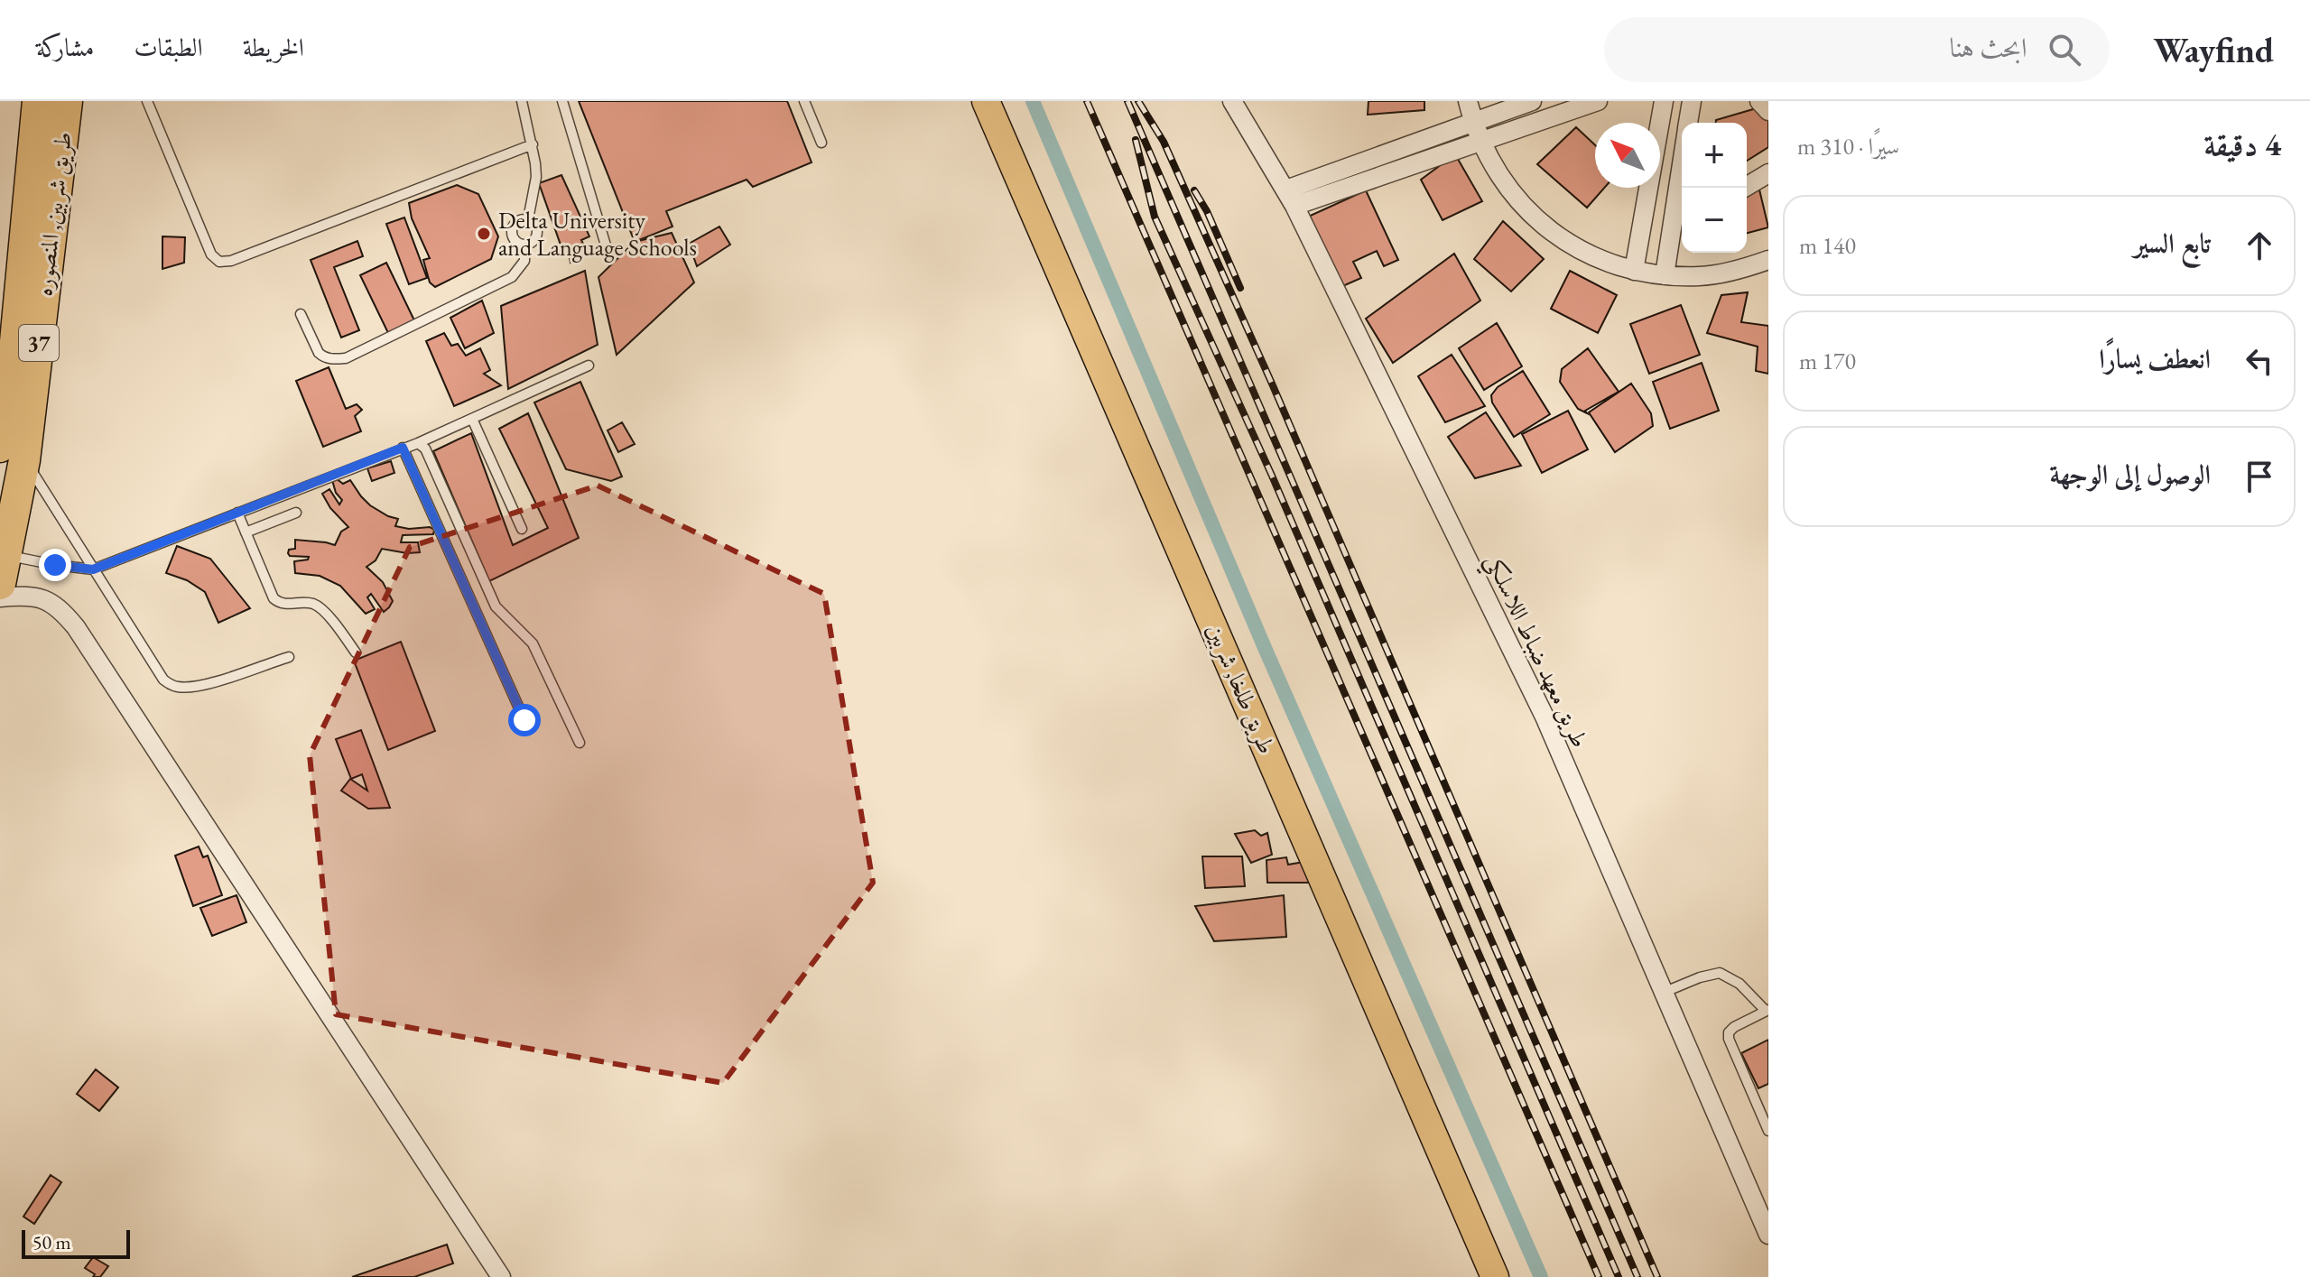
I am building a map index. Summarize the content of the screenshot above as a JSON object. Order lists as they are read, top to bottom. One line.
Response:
{"streets":{"highway":["طريق شربين, المنصوره","37"],"main road":["طريق طلخا, شربين"],"street":["طريق معهد ضباط اللاسلكي"]},"places":["Delta University and Language Schools"],"scale_bar":"50 m","north":"top left","page":{"header":"Wayfind","search":"ابحث هنا","nav":["الخريطة","الطبقات","مشاركة"],"heading":["4 دقيقة","سيرًا · 310 m"],"map_buttons":["+","−"],"list":[["تابع السير","140 m"],["انعطف يسارًا","170 m"],"الوصول إلى الوجهة"],"scale":"50 m"}}
